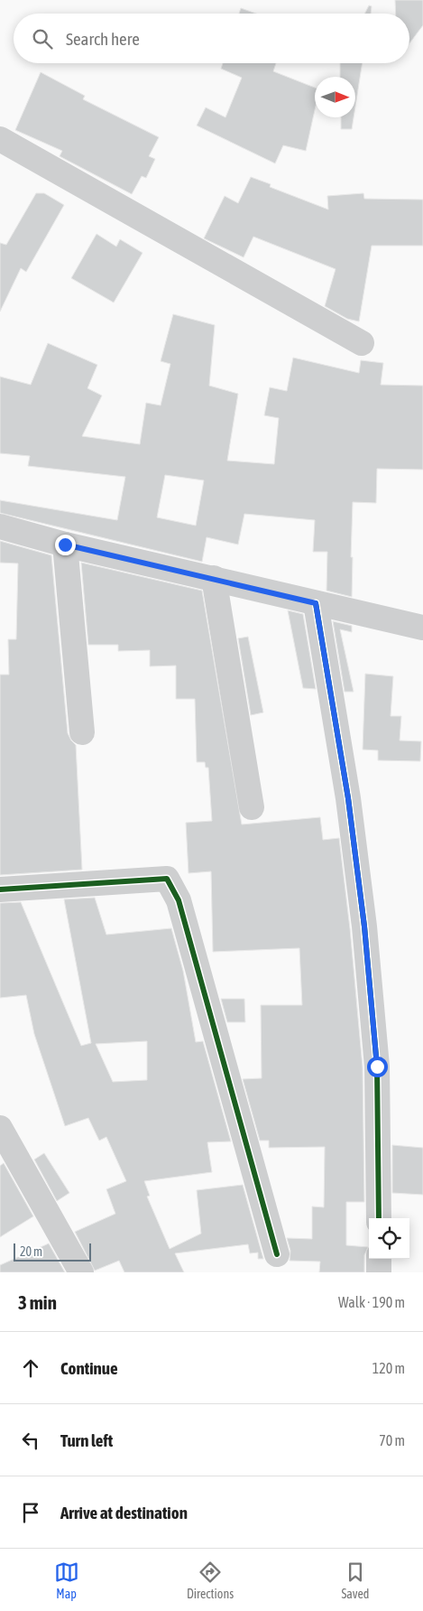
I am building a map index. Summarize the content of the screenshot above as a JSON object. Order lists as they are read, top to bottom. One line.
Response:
{"scale_bar":"20 m","north":"right","page":{"search":"Search here","scale":"20 m","heading":["3 min","Walk · 190 m"],"list":[["Continue","120 m"],["Turn left","70 m"],"Arrive at destination"],"nav":["Map","Directions","Saved"]}}
